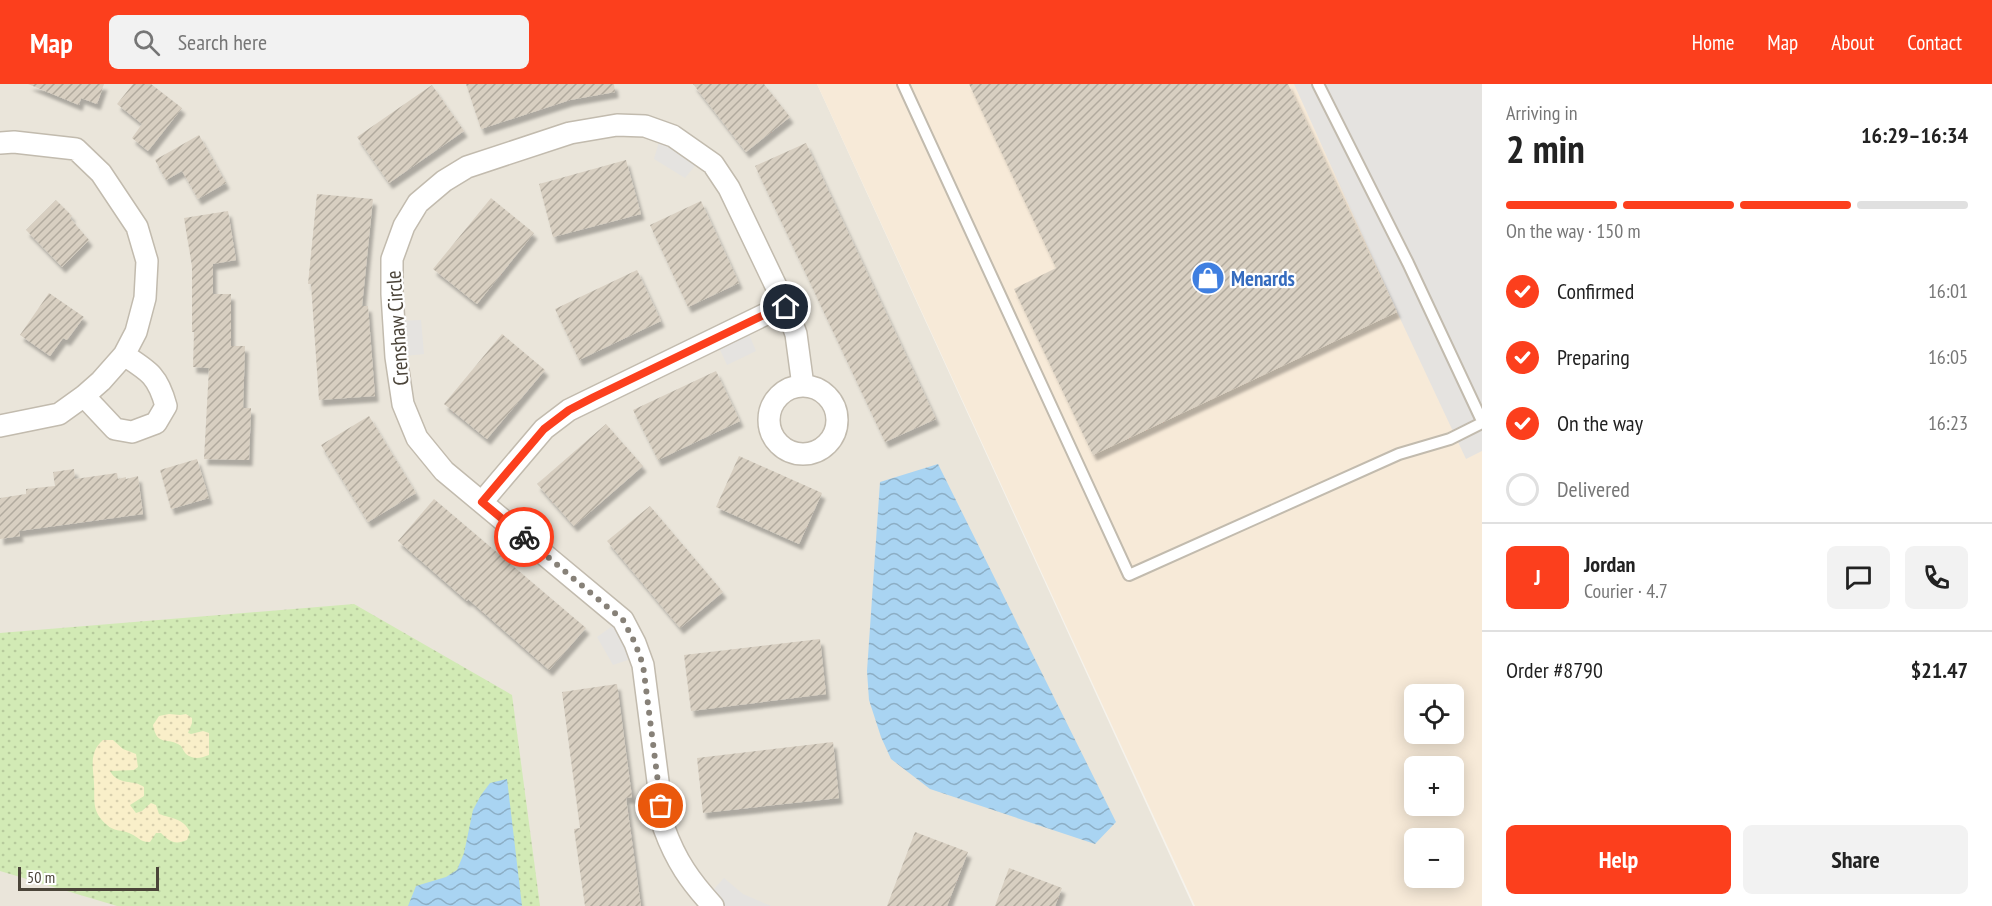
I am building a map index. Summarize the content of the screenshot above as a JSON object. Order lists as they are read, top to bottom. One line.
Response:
{"streets":{"street":["Crenshaw Circle"]},"places":{"shop":["Menards"]},"scale_bar":"50 m","page":{"header":"Map","search":"Search here","nav":["Home","Map","About","Contact"],"heading":["2 min","Arriving in","16:29–16:34"],"panel":["Jordan","Courier · 4.7","Order #8790","$21.47"],"bar":"On the way · 150 m","list":[["Confirmed","16:01"],["Preparing","16:05"],["On the way","16:23"],"Delivered"],"round":"J","map_buttons":["+","−"],"buttons":["Help","Share"],"scale":"50 m"}}
